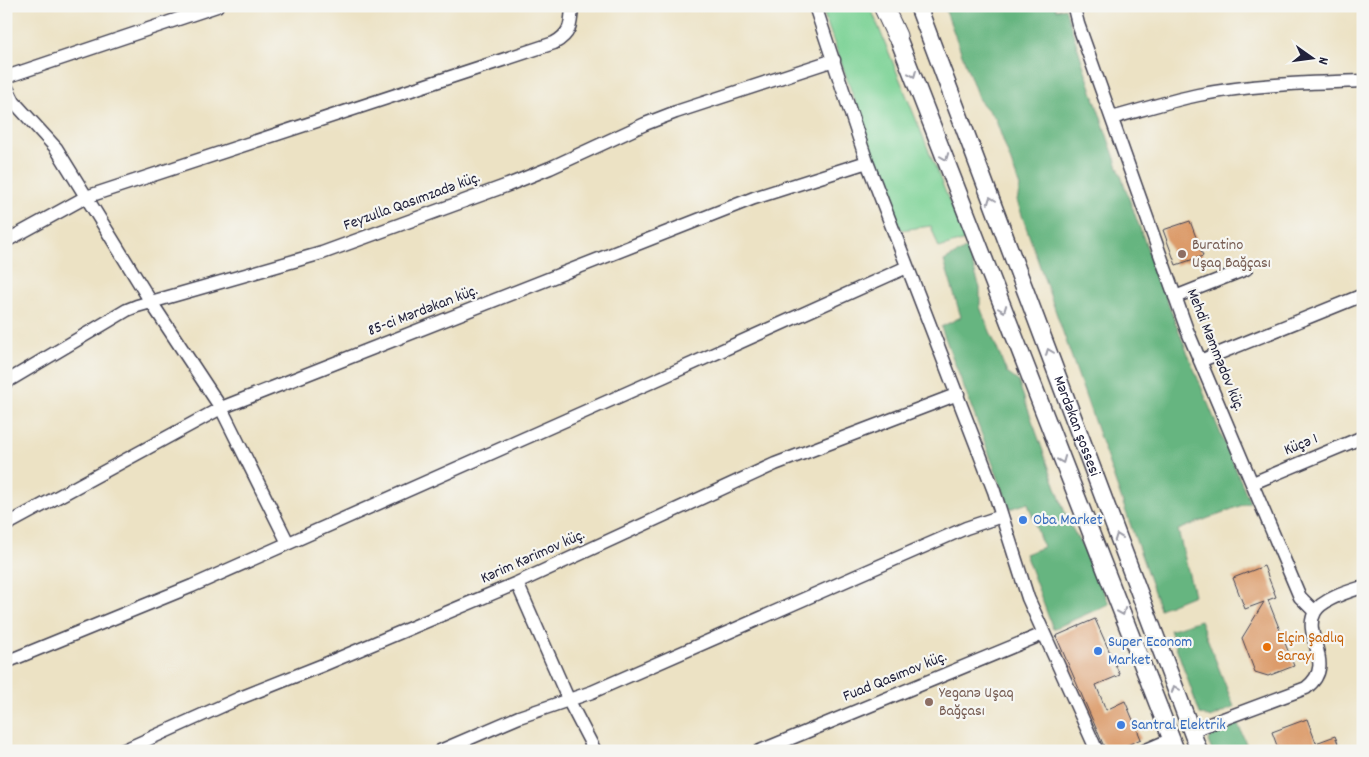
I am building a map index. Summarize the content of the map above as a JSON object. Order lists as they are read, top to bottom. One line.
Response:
{"streets":{"main road":["Mərdəkan şossesi"],"street":["Feyzulla Qasımzadə küç.","85-ci Mərdəkan küç.","Mehdi Məmmədov küç.","Küçə 1","Kərim Kərimov küç.","Fuad Qasımov küç."]},"crossings":[["Mehdi Məmmədov küç.","Küçə 1"]],"places":["Buratino Uşaq Bağçası","Oba Market","Elçin Şadlıq Sarayı","Super Econom Market","Yeganə Uşaq Bağçası","Santral Elektrik"],"north":"right"}
